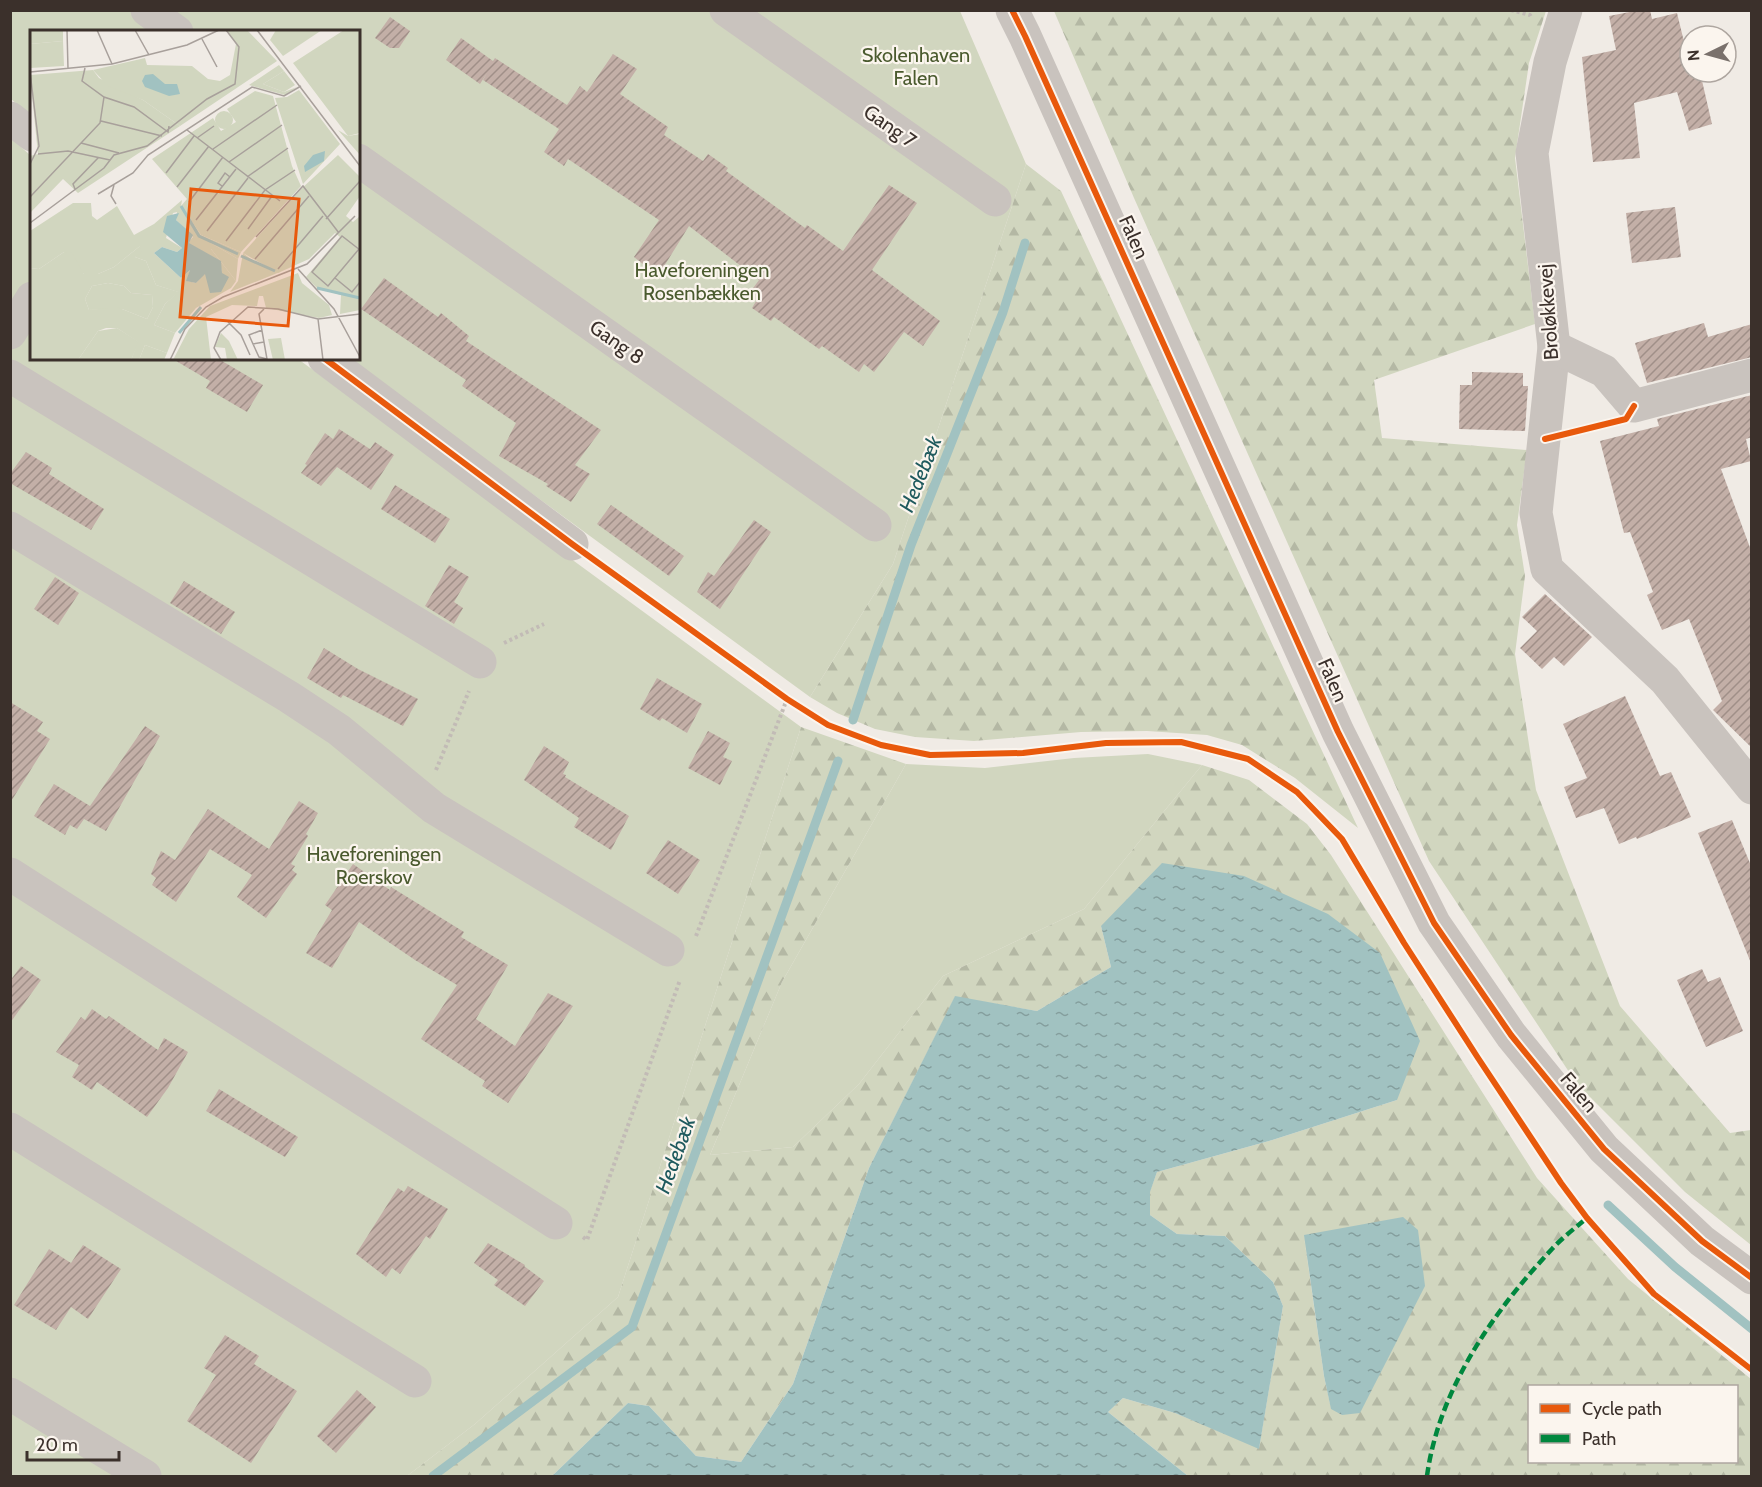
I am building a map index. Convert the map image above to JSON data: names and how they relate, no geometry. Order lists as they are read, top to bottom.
{
  "streets": {
    "street": [
      "Gang 7",
      "Falen",
      "Broløkkevej",
      "Gang 8"
    ]
  },
  "water": ["Hedebæk"],
  "parks": ["Skolenhaven Falen", "Haveforeningen Rosenbækken", "Haveforeningen Roerskov"],
  "legend": ["Cycle path", "Path"],
  "scale_bar": "20 m",
  "north": "left"
}
